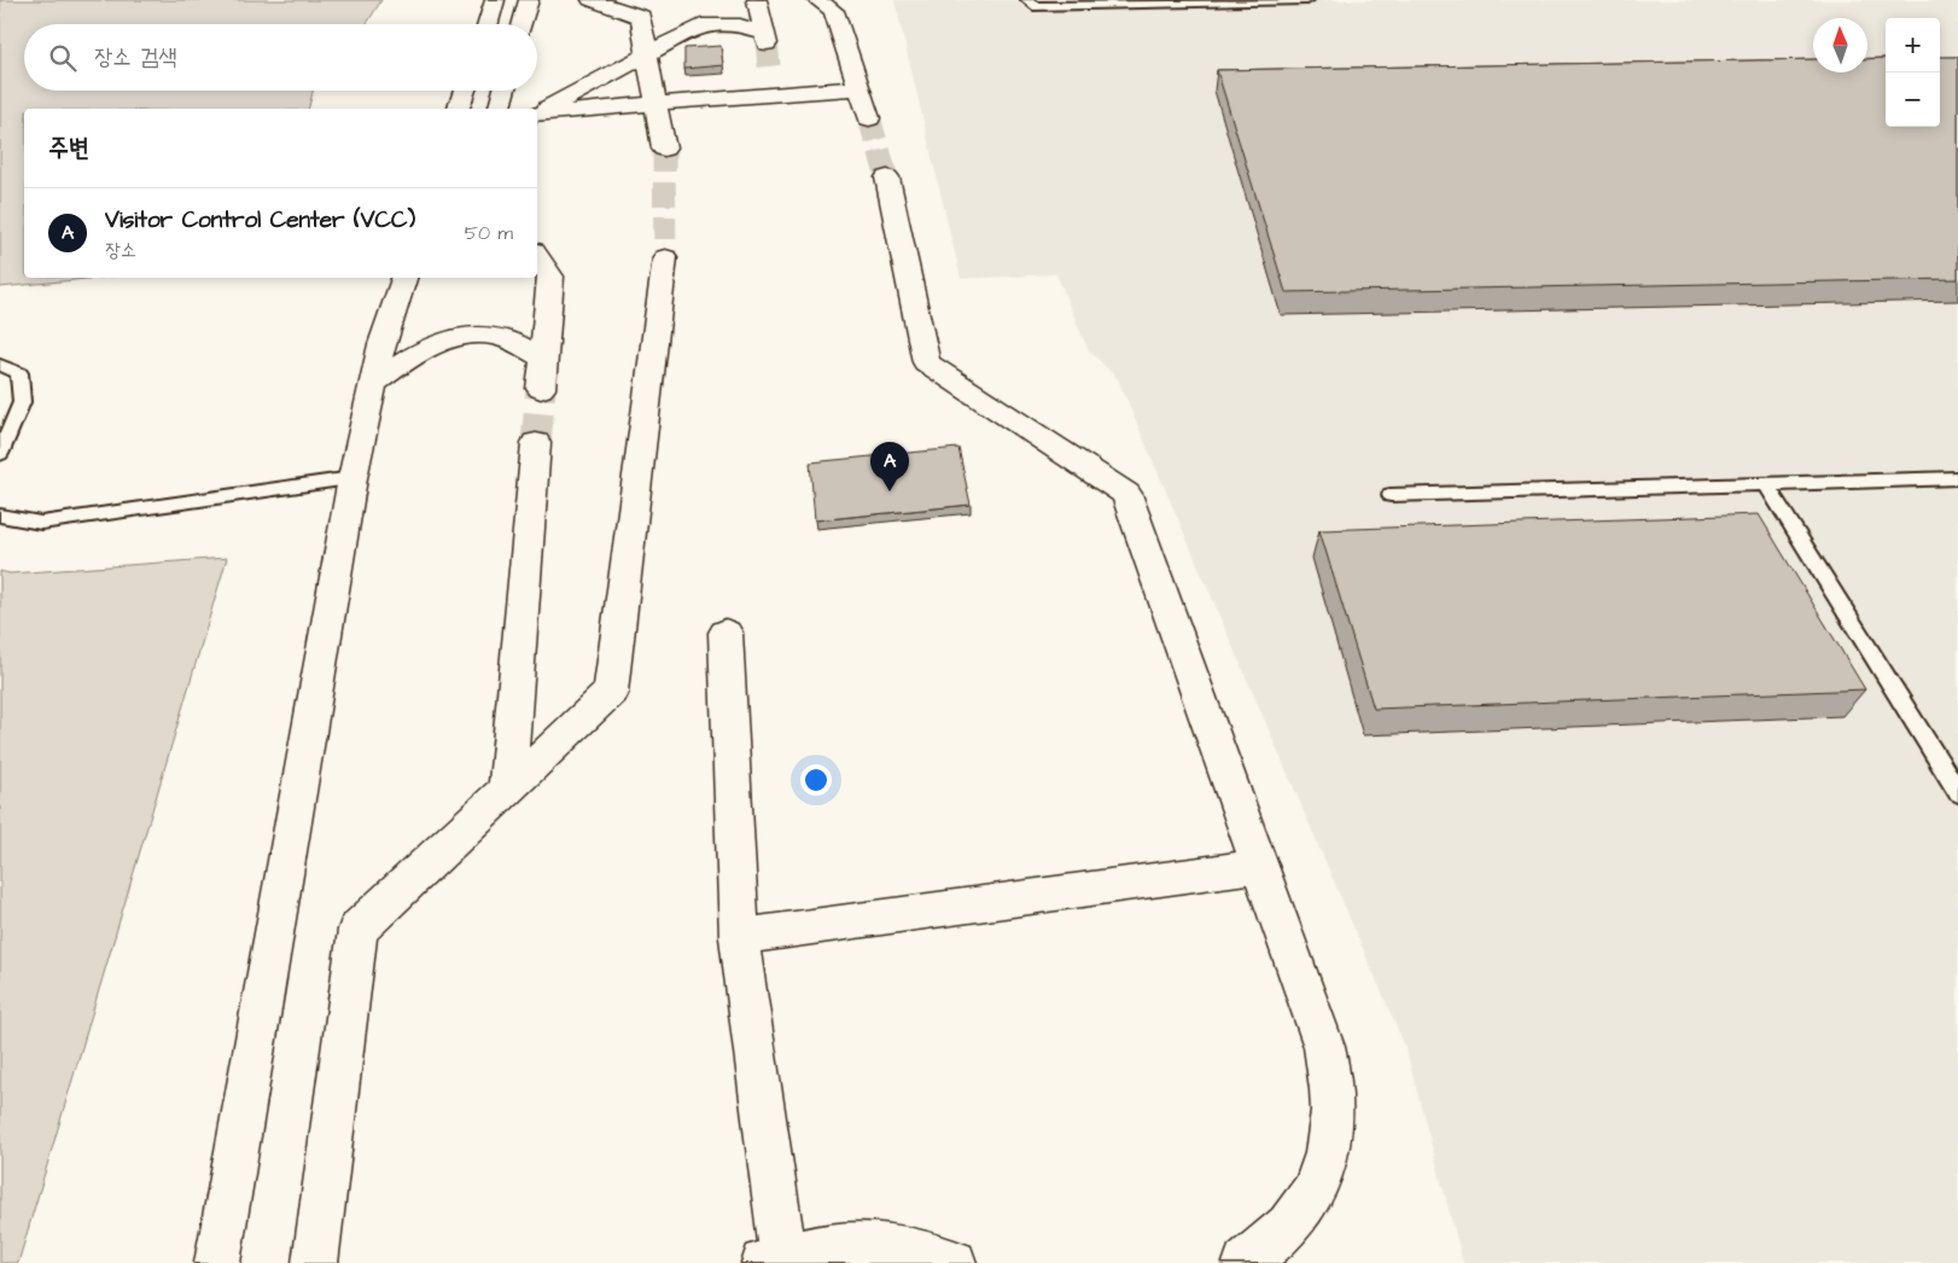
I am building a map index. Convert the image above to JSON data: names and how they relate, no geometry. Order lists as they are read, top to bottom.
{
  "north": "top",
  "page": {
    "map_buttons": ["+", "−"],
    "search": "장소 검색",
    "heading": "주변",
    "list": [
      {
        "mark": "A",
        "name": "Visitor Control Center (VCC)",
        "note": "장소",
        "value": "50 m"
      }
    ],
    "pins": "A"
  }
}
